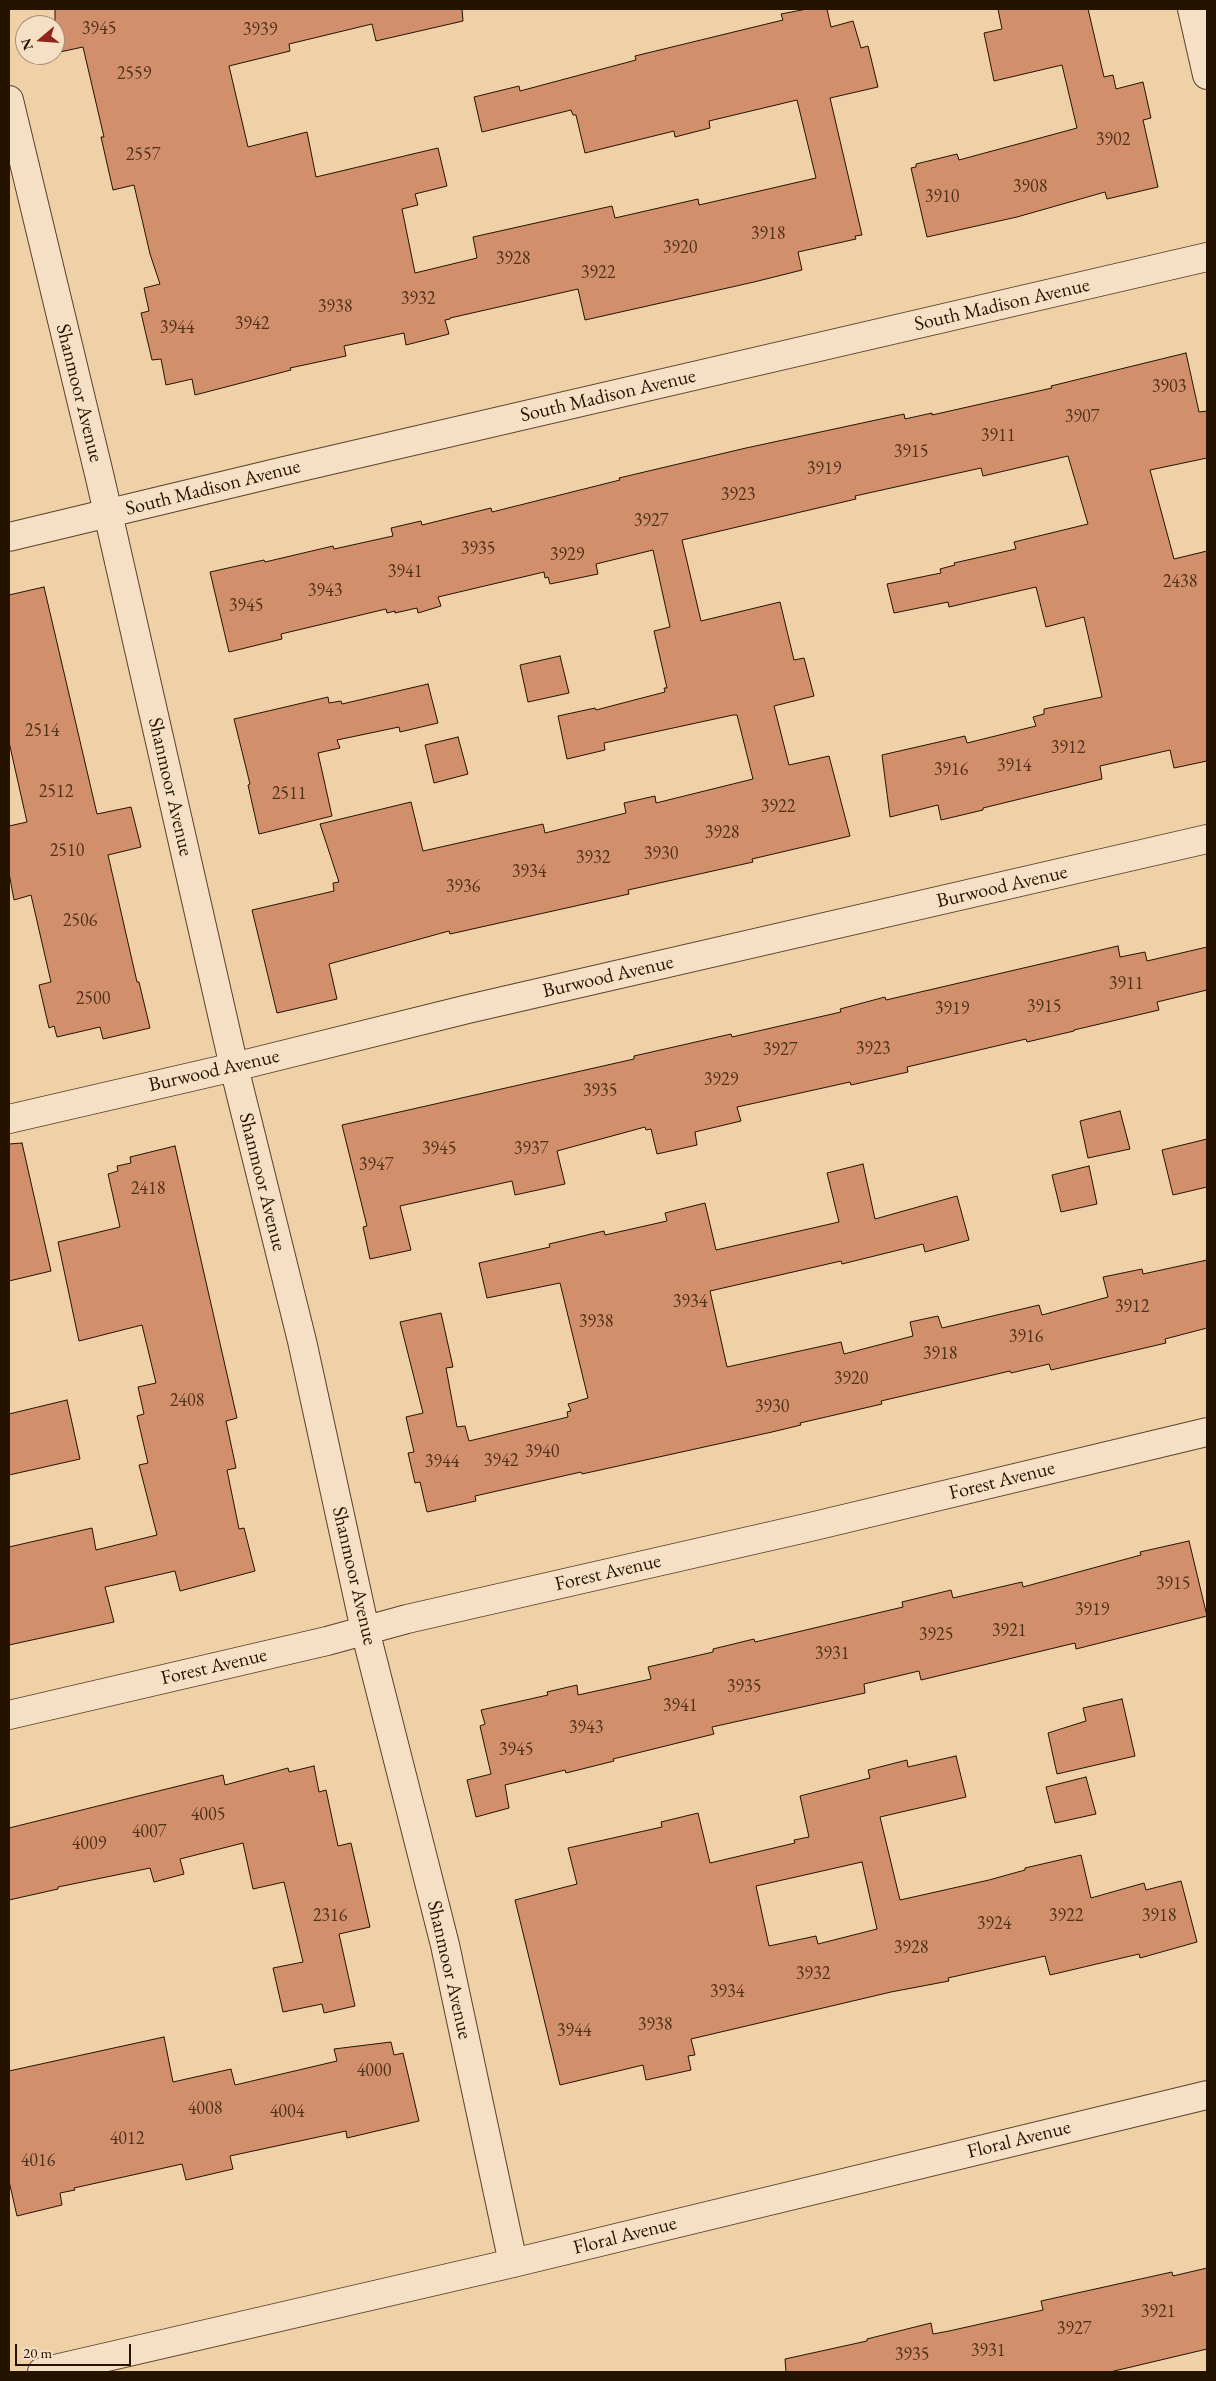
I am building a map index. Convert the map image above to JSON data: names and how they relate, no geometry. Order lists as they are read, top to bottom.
{
  "streets": {
    "street": [
      "South Madison Avenue",
      "Shanmoor Avenue",
      "Burwood Avenue",
      "Forest Avenue",
      "Floral Avenue"
    ]
  },
  "crossings": [
    ["South Madison Avenue", "Shanmoor Avenue"],
    ["Shanmoor Avenue", "Burwood Avenue"],
    ["Shanmoor Avenue", "Forest Avenue"],
    ["Shanmoor Avenue", "Floral Avenue"]
  ],
  "house_numbers": [
    "3945",
    "3939",
    "2559",
    "3902",
    "2557",
    "3908",
    "3910",
    "3918",
    "3920",
    "3928",
    "3922",
    "3932",
    "3938",
    "3942",
    "3944",
    "3903",
    "3907",
    "3911",
    "3915",
    "3919",
    "3923",
    "3927",
    "3935",
    "3929",
    "3941",
    "2438",
    "3943",
    "3945",
    "2514",
    "3912",
    "3914",
    "3916",
    "2512",
    "2511",
    "3922",
    "3928",
    "2510",
    "3930",
    "3932",
    "3934",
    "3936",
    "2506",
    "3911",
    "2500",
    "3915",
    "3919",
    "3923",
    "3927",
    "3929",
    "3935",
    "3945",
    "3937",
    "3947",
    "2418",
    "3934",
    "3912",
    "3938",
    "3916",
    "3918",
    "3920",
    "2408",
    "3930",
    "3940",
    "3942",
    "3944",
    "3915",
    "3919",
    "3921",
    "3925",
    "3931",
    "3935",
    "3941",
    "3943",
    "3945",
    "4005",
    "4007",
    "4009",
    "2316",
    "3922",
    "3918",
    "3924",
    "3928",
    "3932",
    "3934",
    "3938",
    "3944",
    "4000",
    "4008",
    "4004",
    "4012",
    "4016",
    "3921",
    "3927",
    "3931",
    "3935"
  ],
  "scale_bar": "20 m",
  "north": "left"
}
